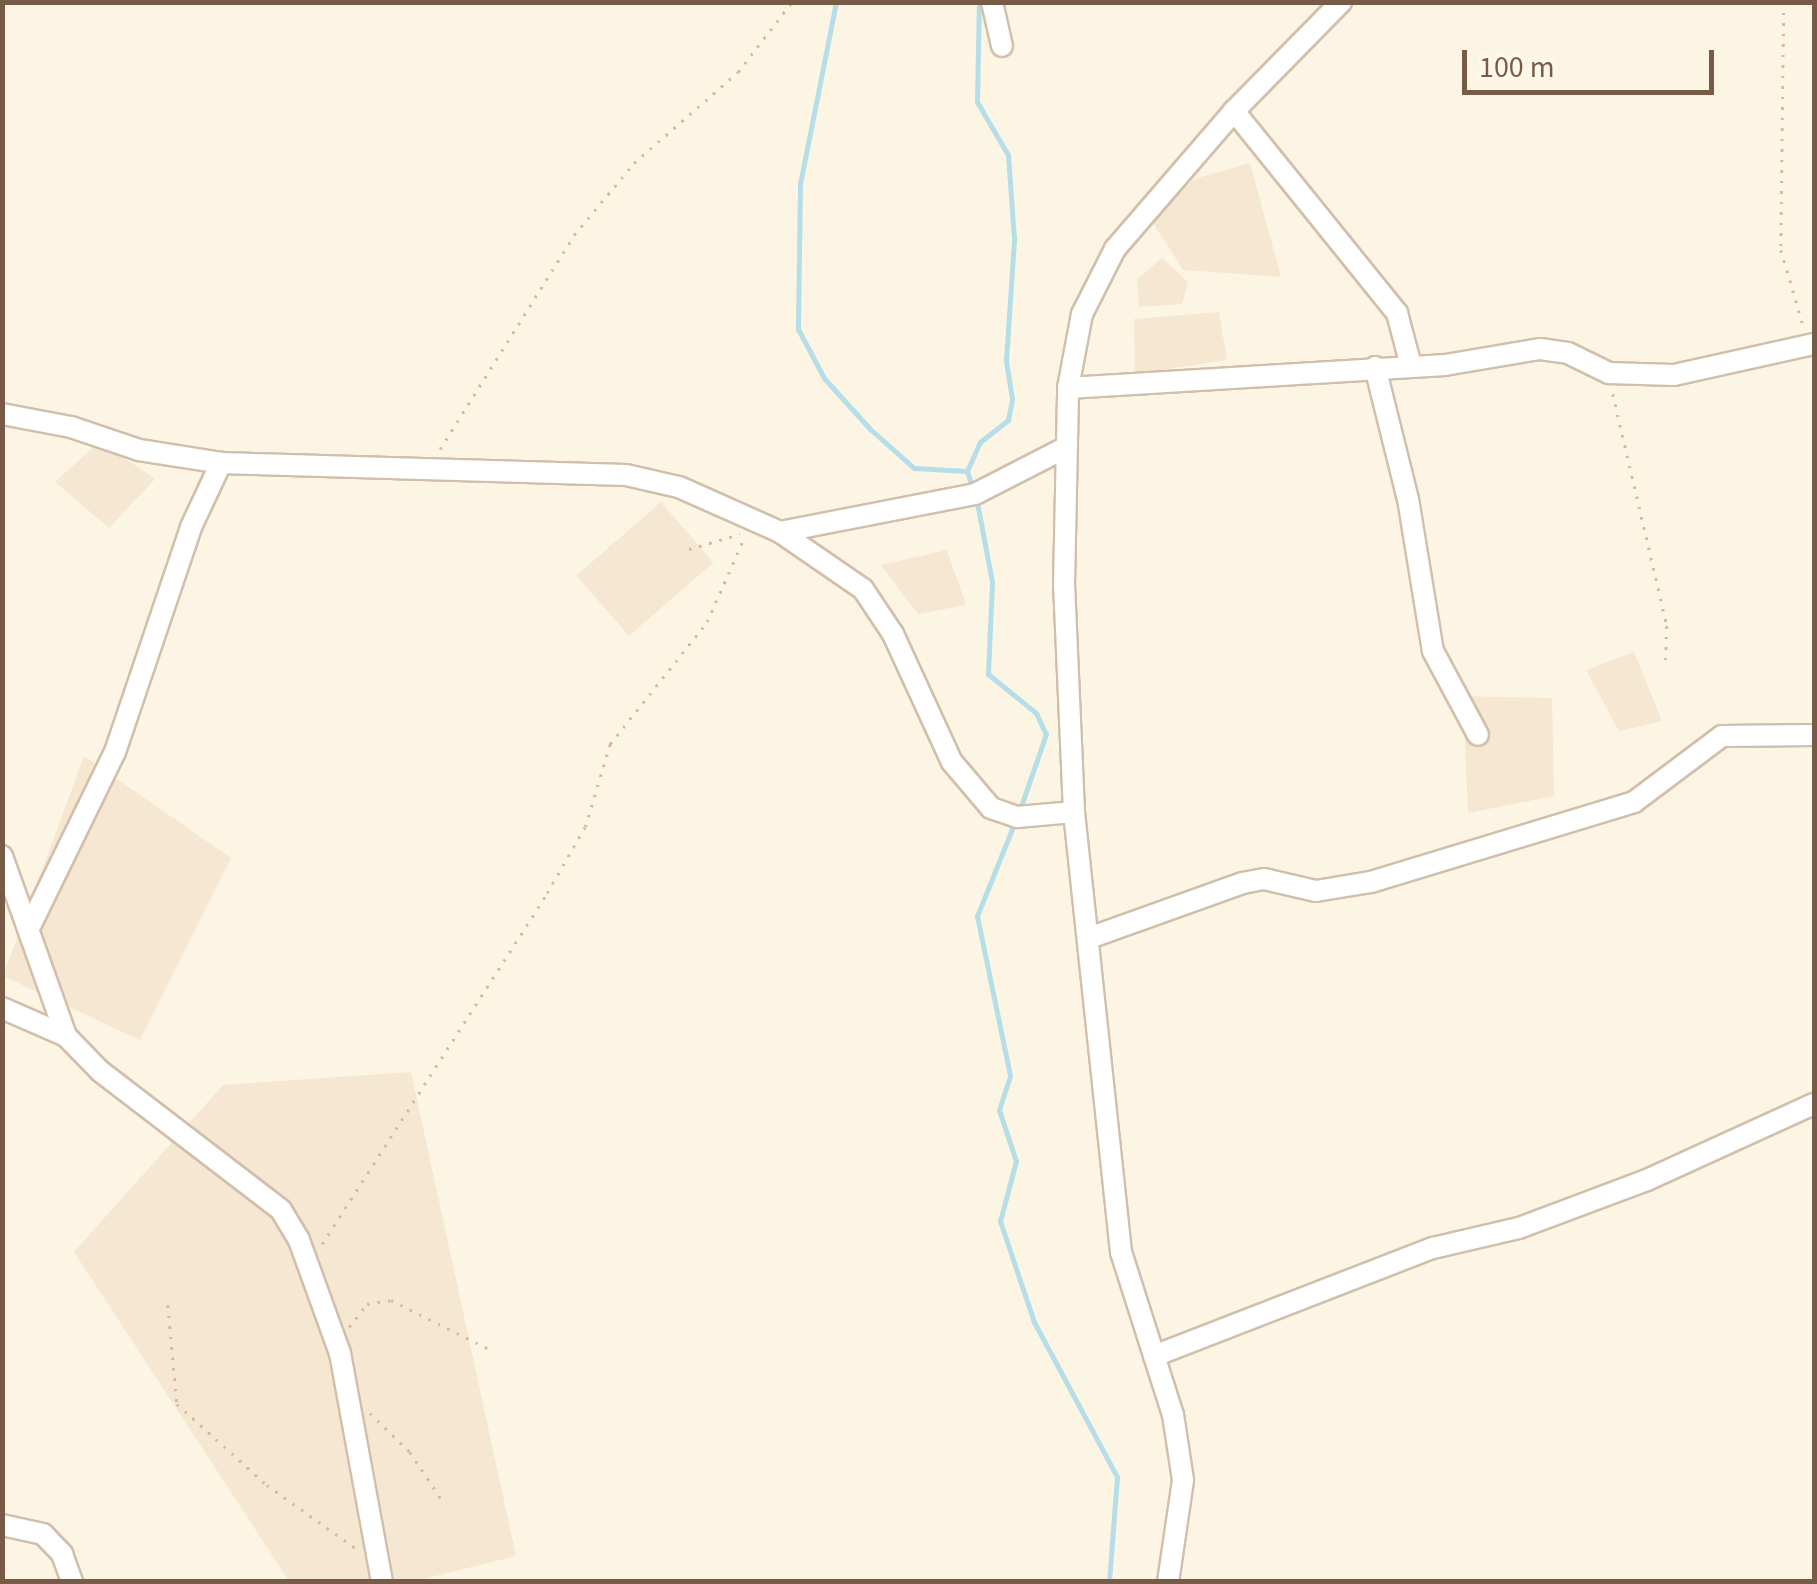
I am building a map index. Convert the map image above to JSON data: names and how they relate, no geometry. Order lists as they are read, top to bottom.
{
  "scale_bar": "100 m"
}
